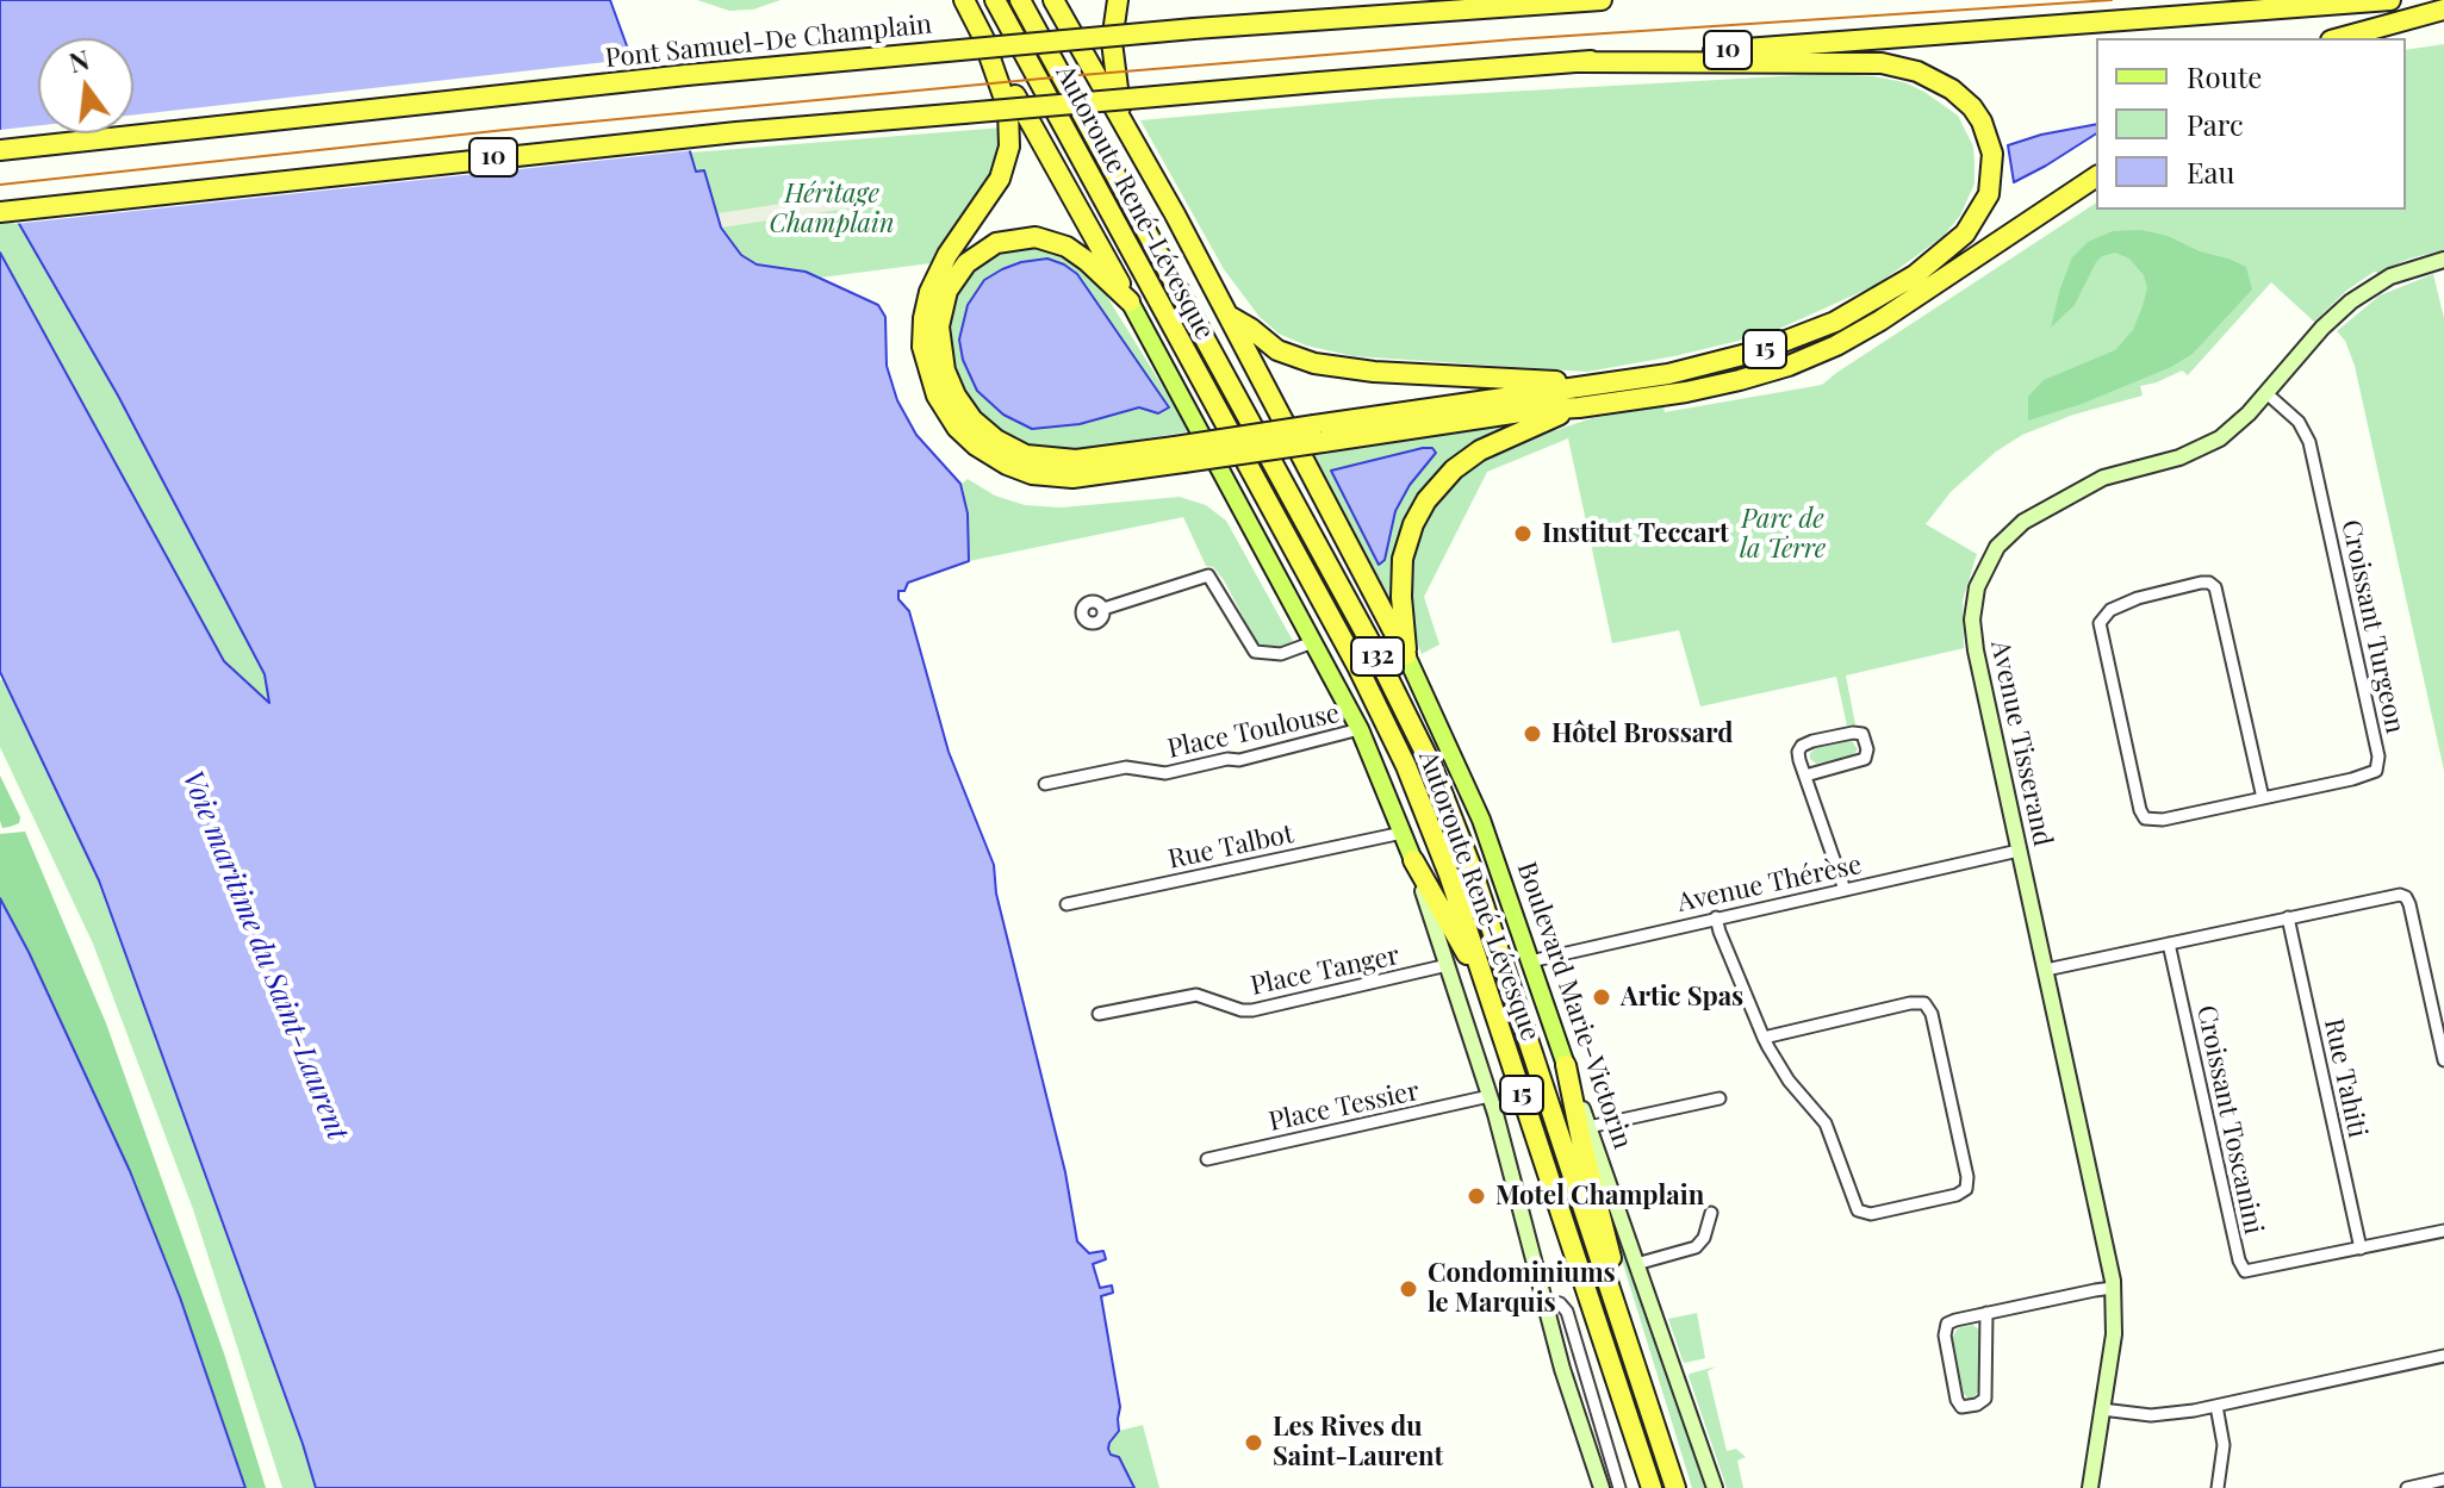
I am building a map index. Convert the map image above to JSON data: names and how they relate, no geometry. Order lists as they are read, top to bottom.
{
  "streets": {
    "highway": [
      "Pont Samuel-De Champlain",
      "10",
      "Autoroute René-Lévesque",
      "15",
      "132"
    ],
    "main road": ["Boulevard Marie-Victorin"],
    "street": [
      "Croissant Turgeon",
      "Place Toulouse",
      "Avenue Tisserand",
      "Rue Talbot",
      "Avenue Thérèse",
      "Place Tanger",
      "Rue Tahiti",
      "Place Tessier",
      "Croissant Toscanini"
    ]
  },
  "crossings": [
    ["10", "15"],
    ["Croissant Turgeon", "Avenue Tisserand"],
    ["Avenue Tisserand", "Avenue Thérèse"],
    ["Avenue Thérèse", "Boulevard Marie-Victorin"],
    ["Rue Tahiti", "Croissant Toscanini"]
  ],
  "water": ["Voie maritime du Saint-Laurent"],
  "parks": ["Héritage Champlain", "Parc de la Terre"],
  "places": [
    "Institut Teccart",
    "Hôtel Brossard",
    "Artic Spas",
    "Motel Champlain",
    "Condominiums le Marquis",
    "Les Rives du Saint-Laurent"
  ],
  "legend": ["Route", "Parc", "Eau"],
  "north": "top"
}
